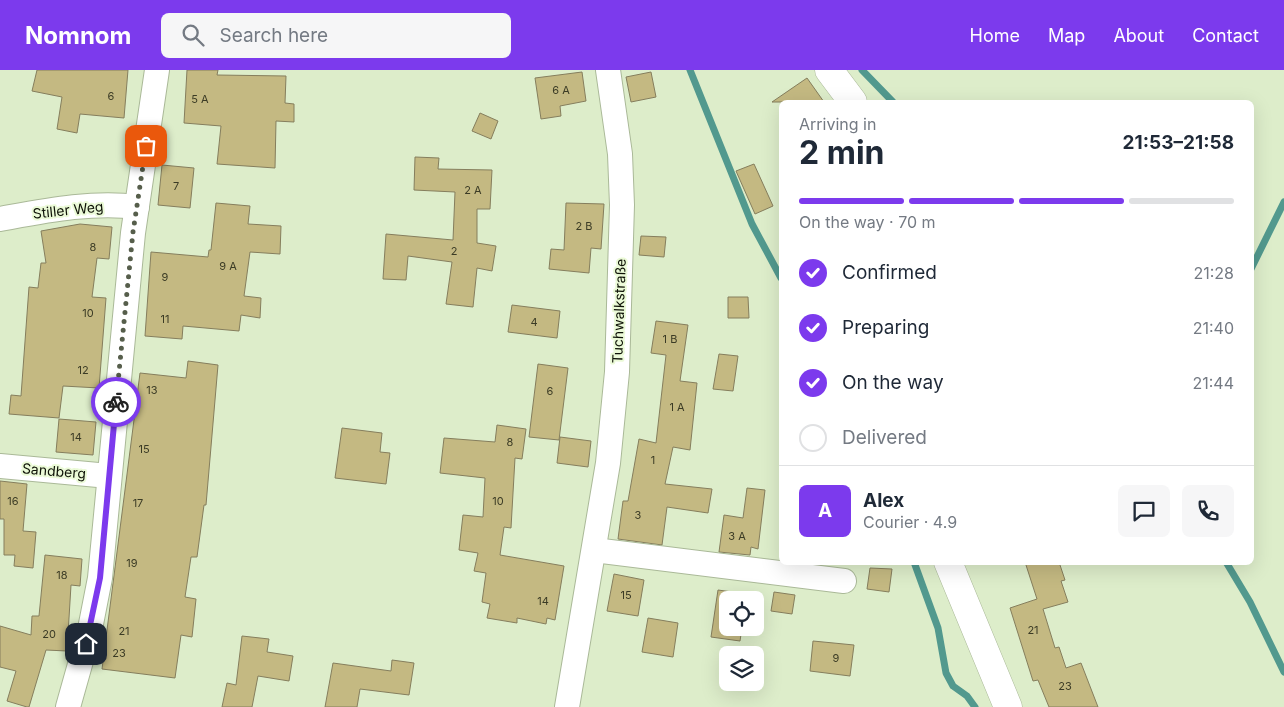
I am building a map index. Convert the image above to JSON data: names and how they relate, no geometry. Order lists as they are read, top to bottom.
{
  "streets": {
    "street": ["Stiller Weg", "Tuchwalkstraße", "Sandberg"]
  },
  "house_numbers": [
    "6 A",
    "6",
    "5 A",
    "7",
    "2 A",
    "2 B",
    "8",
    "2",
    "9 A",
    "9",
    "10",
    "11",
    "4",
    "1 B",
    "12",
    "13",
    "6",
    "1 A",
    "14",
    "8",
    "15",
    "1",
    "16",
    "10",
    "17",
    "3",
    "3 A",
    "19",
    "18",
    "15",
    "14",
    "21",
    "21",
    "20",
    "23",
    "9",
    "23"
  ],
  "page": {
    "header": "Nomnom",
    "search": "Search here",
    "nav": [
      "Home",
      "Map",
      "About",
      "Contact"
    ],
    "heading": ["2 min", "Arriving in", "21:53–21:58"],
    "panel": ["Alex", "Courier · 4.9"],
    "bar": "On the way · 70 m",
    "list": [
      ["Confirmed", "21:28"],
      ["Preparing", "21:40"],
      ["On the way", "21:44"],
      "Delivered"
    ],
    "round": "A"
  }
}
